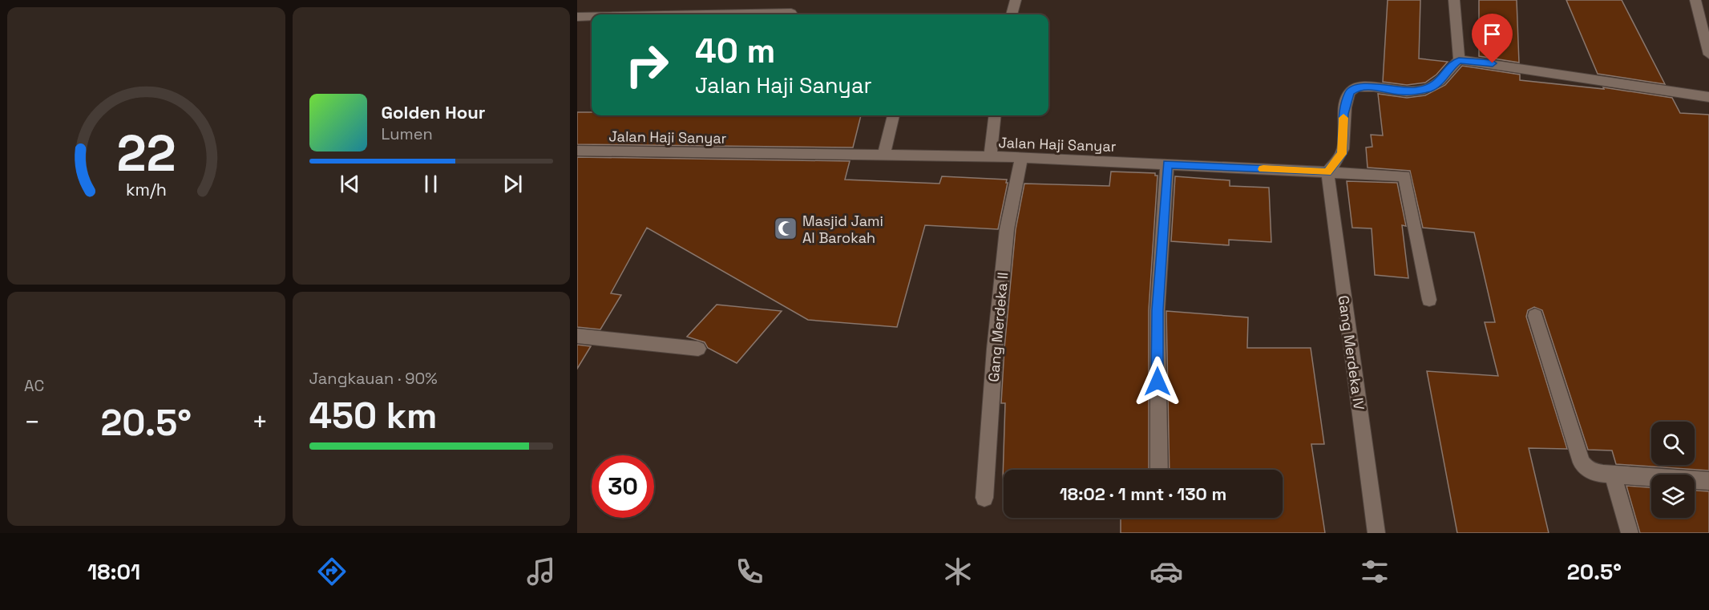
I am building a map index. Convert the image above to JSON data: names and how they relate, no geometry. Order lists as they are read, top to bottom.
{
  "streets": {
    "street": ["Jalan Haji Sanyar", "Gang Merdeka II", "Gang Merdeka IV"]
  },
  "crossings": [
    ["Jalan Haji Sanyar", "Gang Merdeka II"],
    ["Jalan Haji Sanyar", "Gang Merdeka IV"]
  ],
  "places": {
    "mosque": ["Masjid Jami Al Barokah"]
  },
  "page": {
    "turn": ["40 m", "Jalan Haji Sanyar"],
    "song": ["Golden Hour", "Lumen"],
    "tile": [
      "AC",
      ["Jangkauan · 90%", "450 km"]
    ],
    "heat": ["−", "20.5°", "+"],
    "limit": "30",
    "trip": "18:02 · 1 mnt · 130 m",
    "tabs": ["18:01", "20.5°"],
    "gauge": ["22", "km/h"]
  }
}
